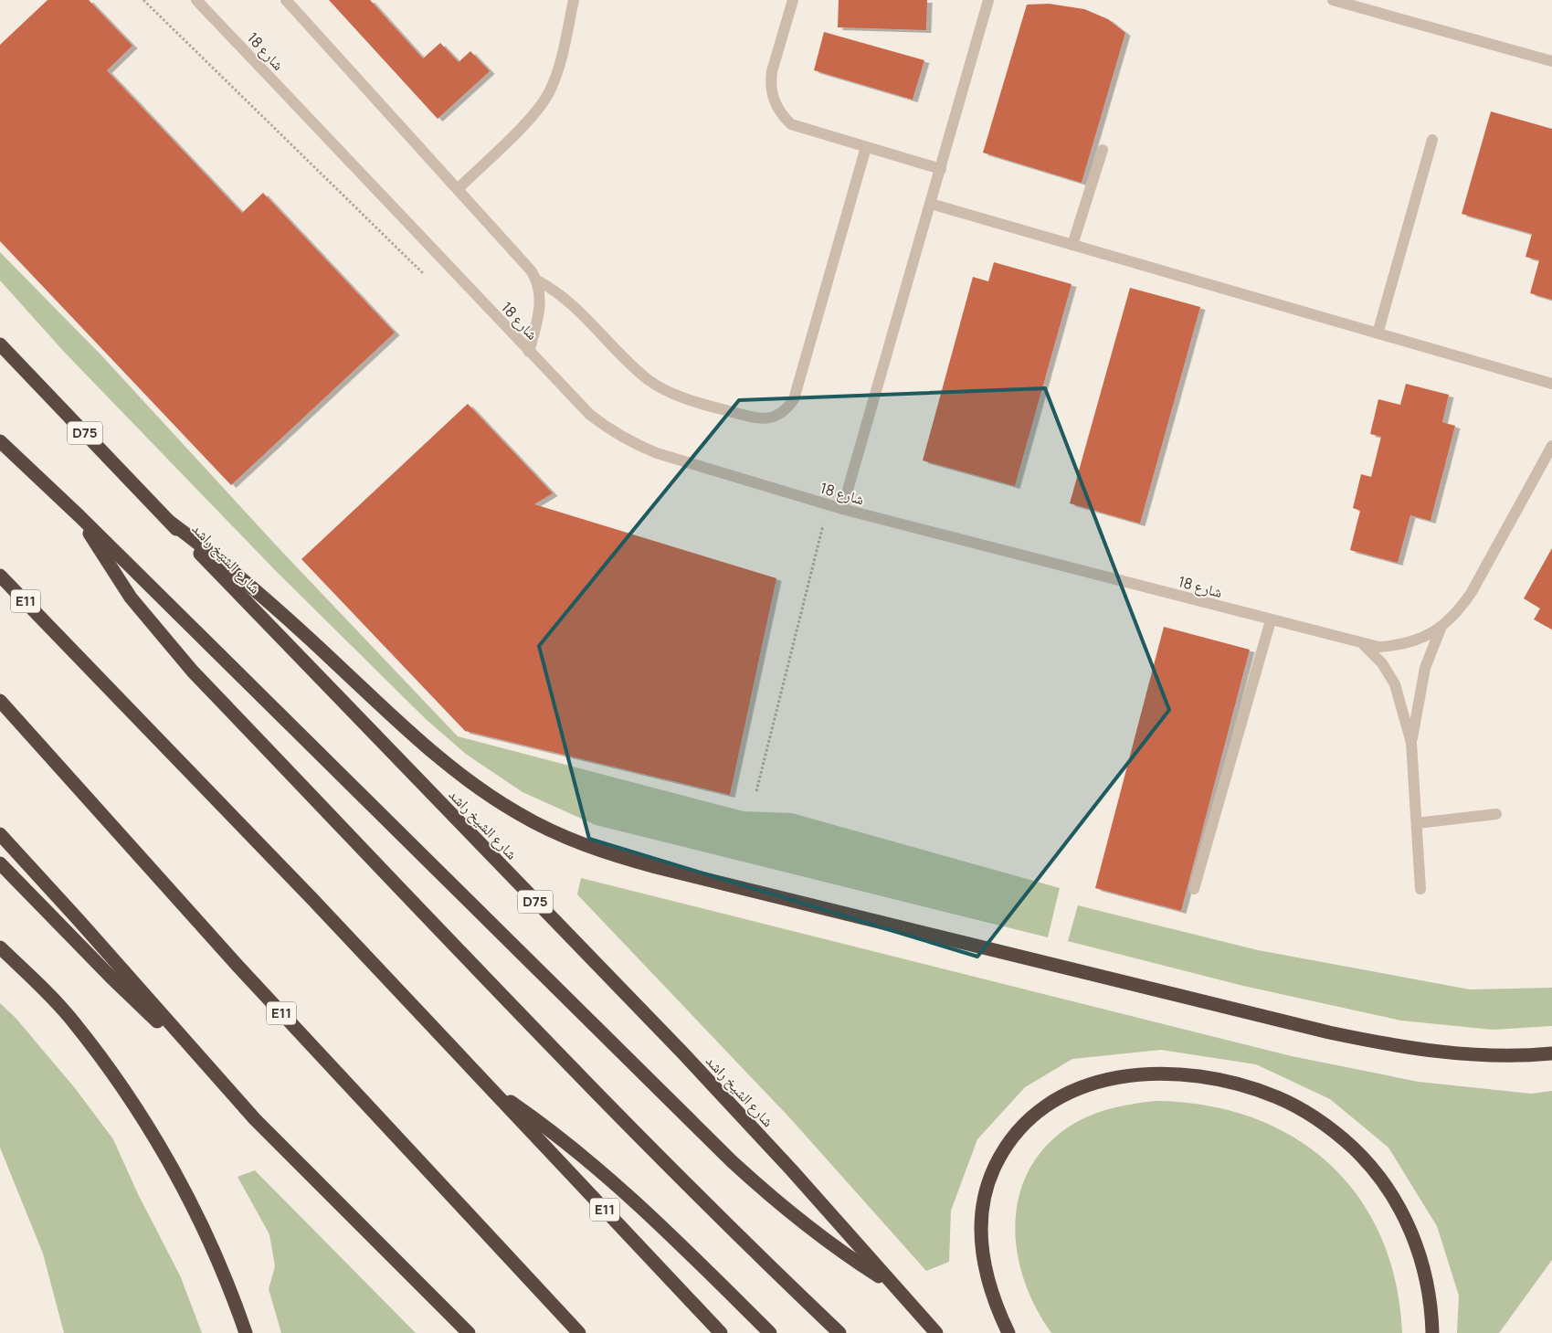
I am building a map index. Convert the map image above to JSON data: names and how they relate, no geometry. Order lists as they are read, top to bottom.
{
  "streets": {
    "highway": ["D75", "شارع الشيخ راشد", "E11"],
    "street": ["شارع 18"]
  }
}
